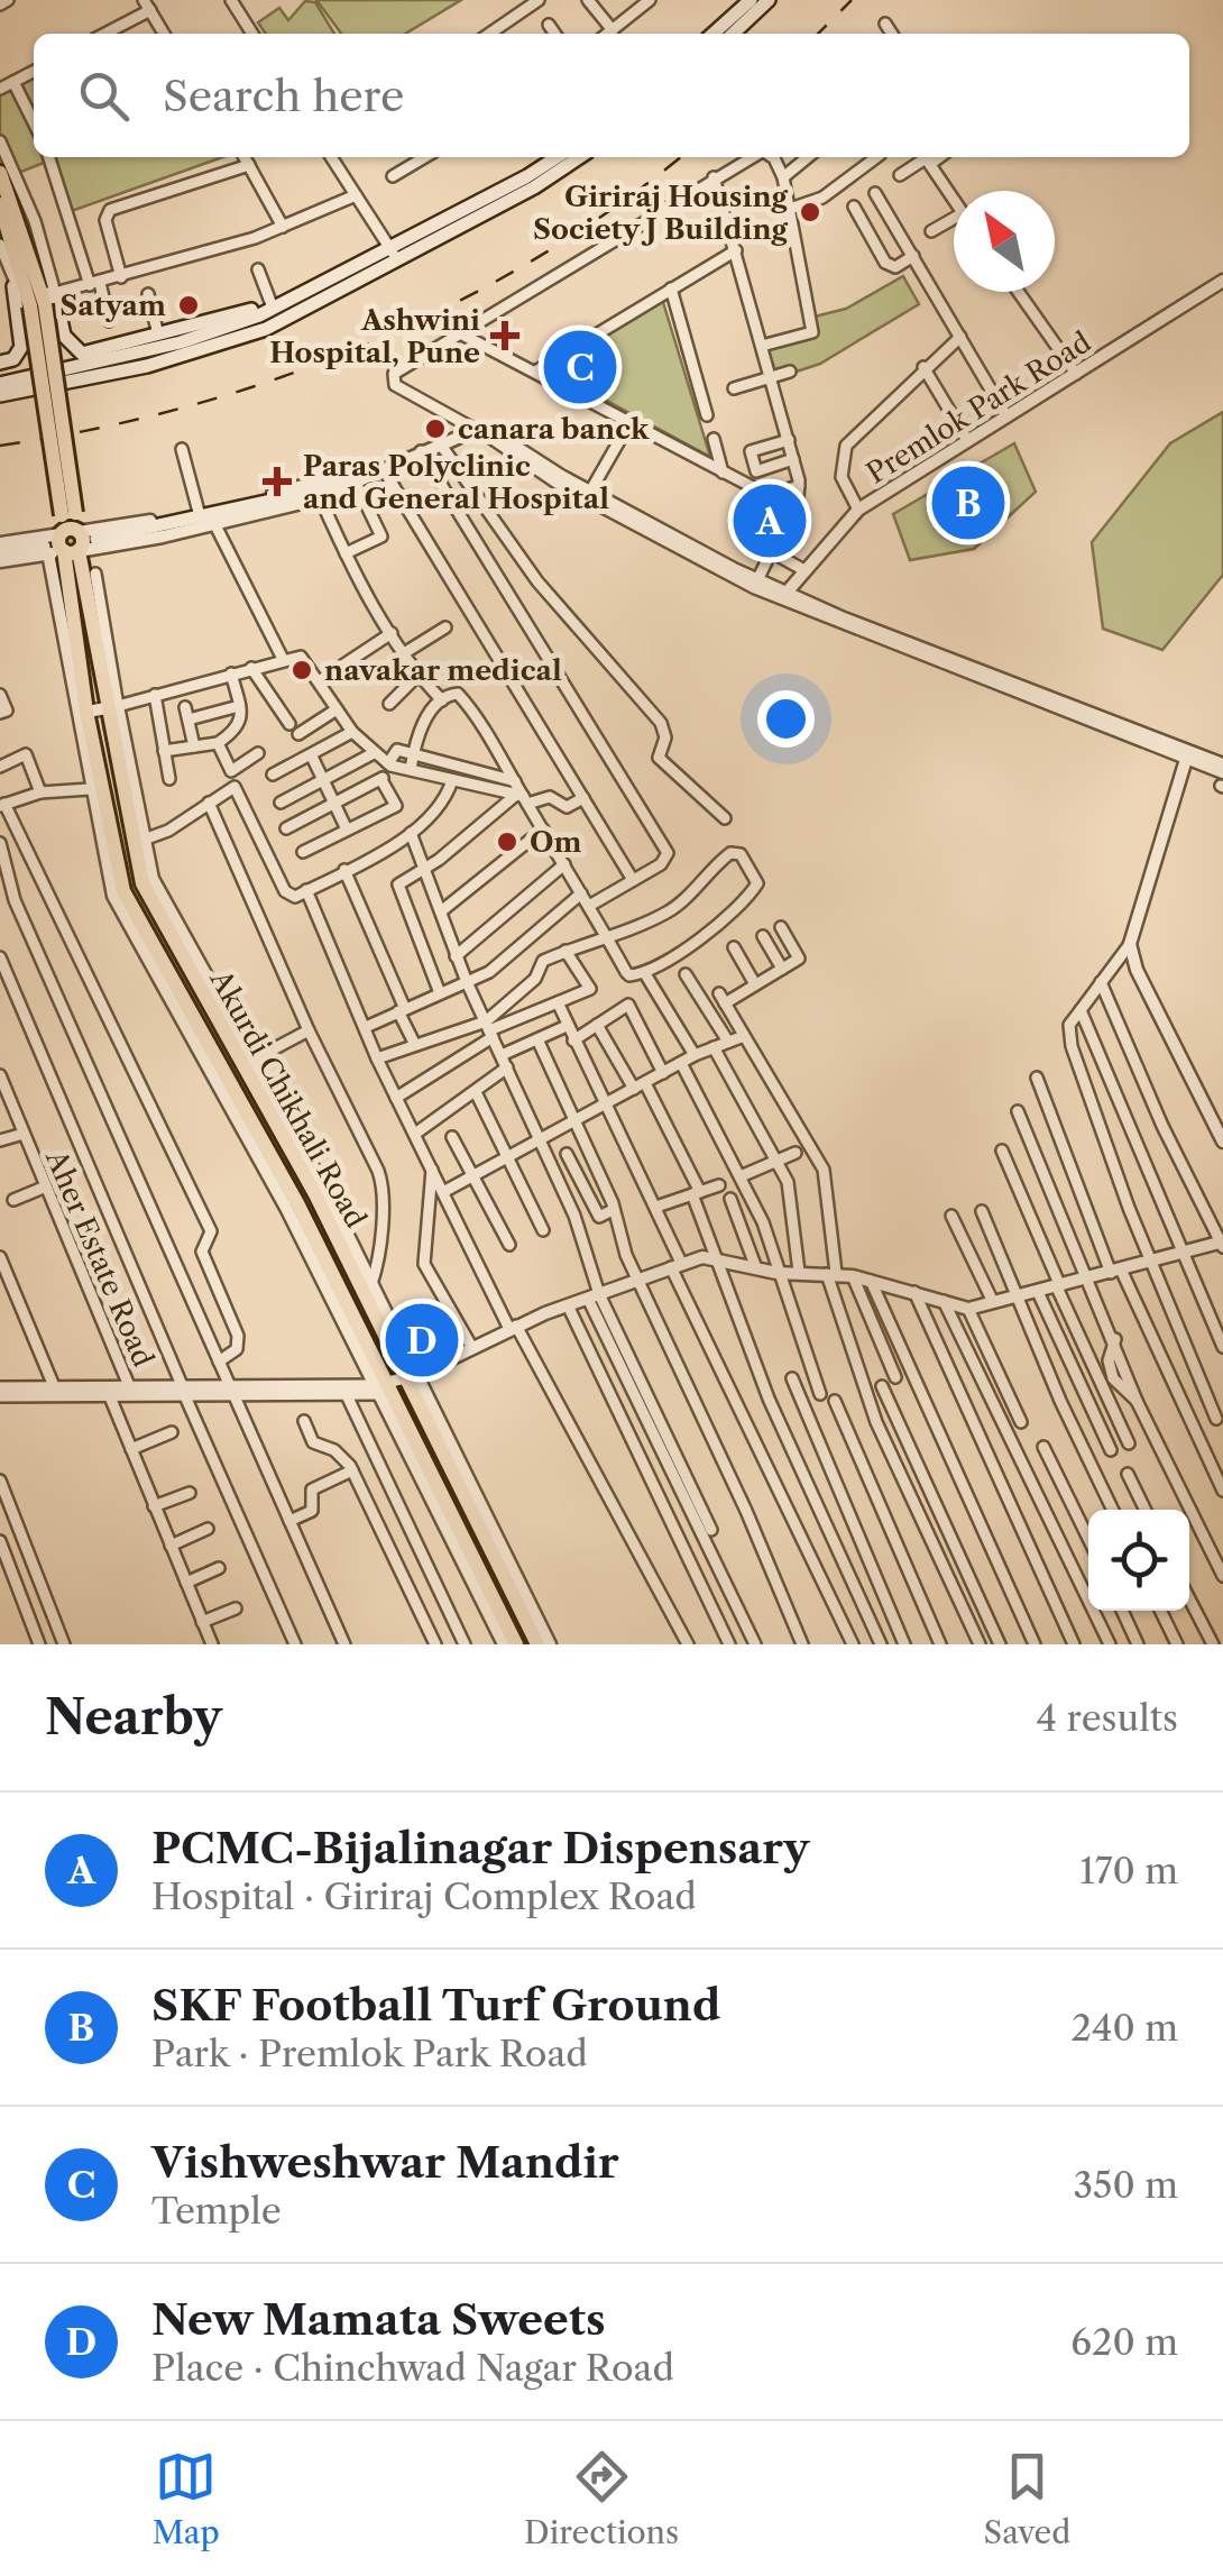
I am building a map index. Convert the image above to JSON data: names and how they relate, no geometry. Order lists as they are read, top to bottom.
{
  "streets": {
    "main road": ["Akurdi Chikhali Road"],
    "street": ["Premlok Park Road", "Aher Estate Road"]
  },
  "places": {
    "other": [
      "Giriraj Housing Society J Building",
      "Satyam",
      "canara banck",
      "navakar medical",
      "Om"
    ],
    "health": ["Ashwini Hospital, Pune", "Paras Polyclinic and General Hospital"]
  },
  "north": "top left",
  "page": {
    "search": "Search here",
    "pins": [
      "C",
      "B",
      "A",
      "D"
    ],
    "heading": ["Nearby", "4 results"],
    "list": [
      {
        "mark": "A",
        "name": "PCMC-Bijalinagar Dispensary",
        "note": "Hospital · Giriraj Complex Road",
        "value": "170 m"
      },
      {
        "mark": "B",
        "name": "SKF Football Turf Ground",
        "note": "Park · Premlok Park Road",
        "value": "240 m"
      },
      {
        "mark": "C",
        "name": "Vishweshwar Mandir",
        "note": "Temple",
        "value": "350 m"
      },
      {
        "mark": "D",
        "name": "New Mamata Sweets",
        "note": "Place · Chinchwad Nagar Road",
        "value": "620 m"
      }
    ],
    "nav": ["Map", "Directions", "Saved"]
  }
}
